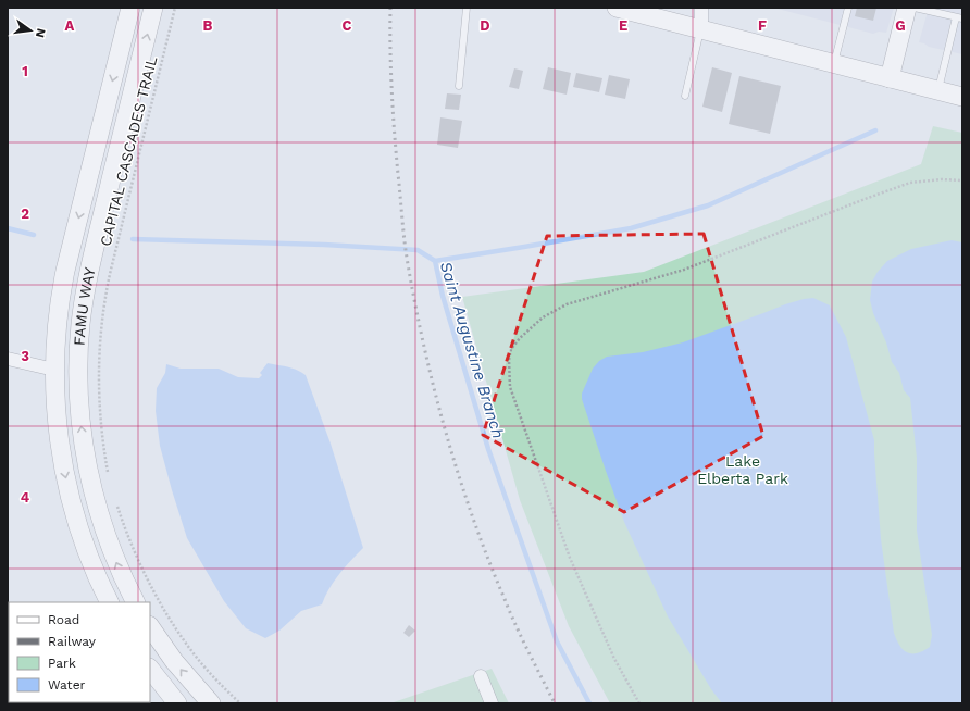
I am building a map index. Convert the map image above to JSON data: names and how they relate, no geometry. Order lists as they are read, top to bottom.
{
  "streets": {
    "street": ["FAMU WAY"],
    "path": ["CAPITAL CASCADES TRAIL"]
  },
  "water": ["Saint Augustine Branch"],
  "parks": ["Lake Elberta Park"],
  "legend": [
    "Road",
    "Railway",
    "Park",
    "Water"
  ],
  "north": "right",
  "grid": {
    "columns": [
      "A",
      "B",
      "C",
      "D",
      "E",
      "F",
      "G"
    ],
    "rows": [
      "1",
      "2",
      "3",
      "4"
    ]
  }
}
